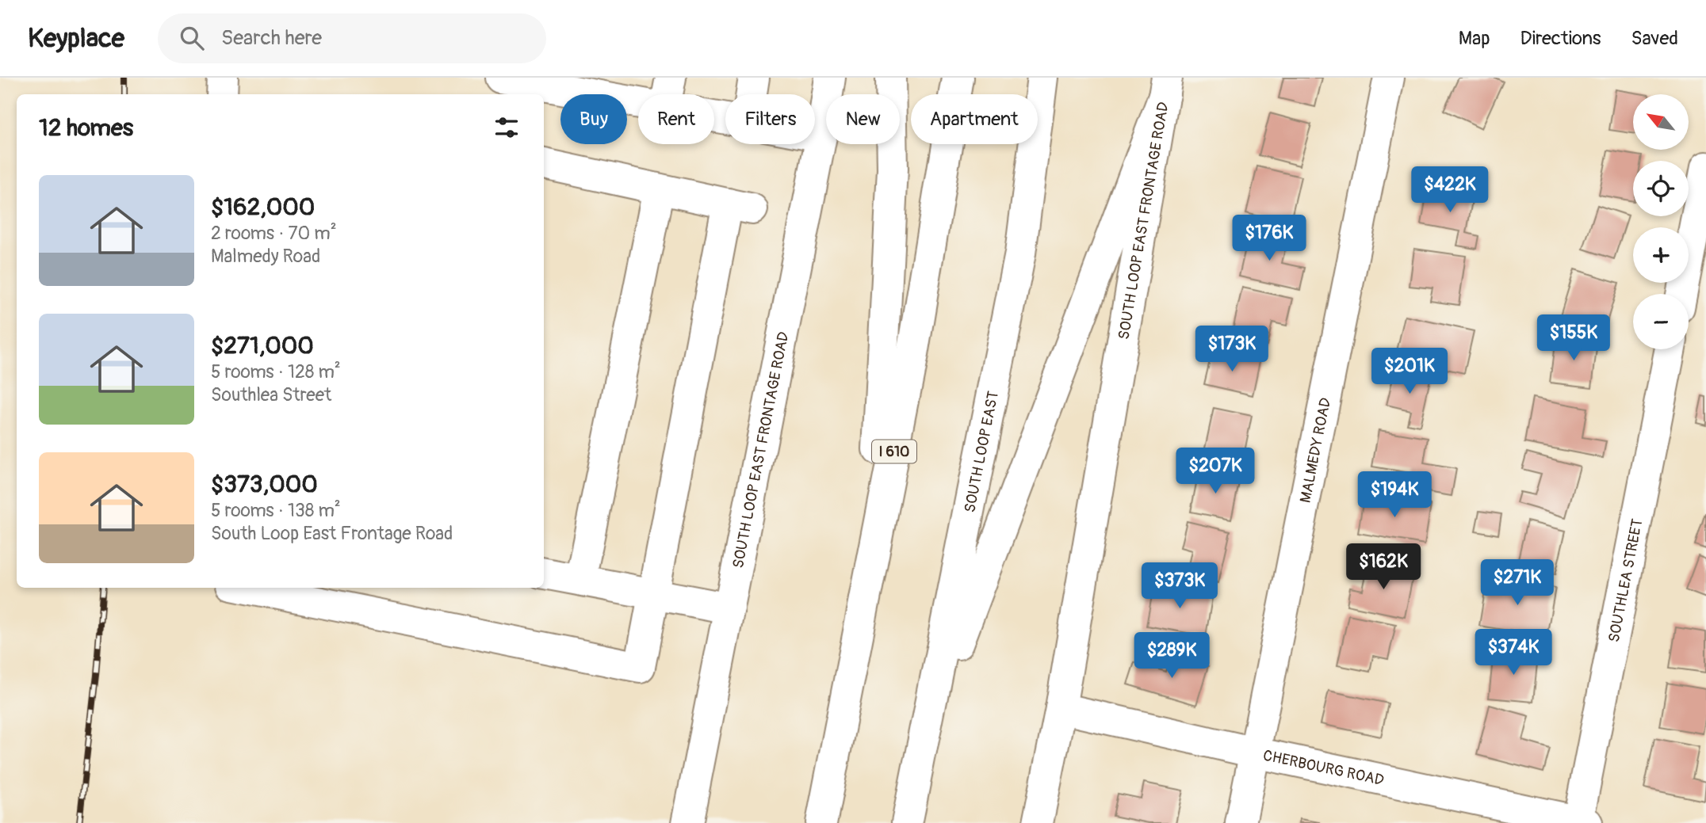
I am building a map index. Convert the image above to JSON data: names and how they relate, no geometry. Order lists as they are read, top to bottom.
{
  "streets": {
    "main road": [
      "SOUTH LOOP EAST FRONTAGE ROAD",
      "MALMEDY ROAD",
      "I 610",
      "SOUTH LOOP EAST",
      "SOUTHLEA STREET",
      "CHERBOURG ROAD"
    ]
  },
  "crossings": [
    ["SOUTH LOOP EAST FRONTAGE ROAD", "CHERBOURG ROAD"],
    ["MALMEDY ROAD", "CHERBOURG ROAD"],
    ["SOUTHLEA STREET", "CHERBOURG ROAD"]
  ],
  "north": "top left",
  "page": {
    "header": "Keyplace",
    "search": "Search here",
    "nav": ["Map", "Directions", "Saved"],
    "map_buttons": ["+", "−"],
    "chip": [
      "Buy",
      "Rent",
      "Filters",
      "New",
      "Apartment"
    ],
    "heading": "12 homes",
    "list": [
      {
        "name": "$162,000",
        "note": "2 rooms · 70 m² · Malmedy Road"
      },
      {
        "name": "$271,000",
        "note": "5 rooms · 128 m² · Southlea Street"
      },
      {
        "name": "$373,000",
        "note": "5 rooms · 138 m² · South Loop East Frontage Road"
      }
    ],
    "price": [
      "$422K",
      "$176K",
      "$155K",
      "$173K",
      "$201K",
      "$207K",
      "$194K",
      "$162K",
      "$271K",
      "$373K",
      "$374K",
      "$289K"
    ]
  }
}
